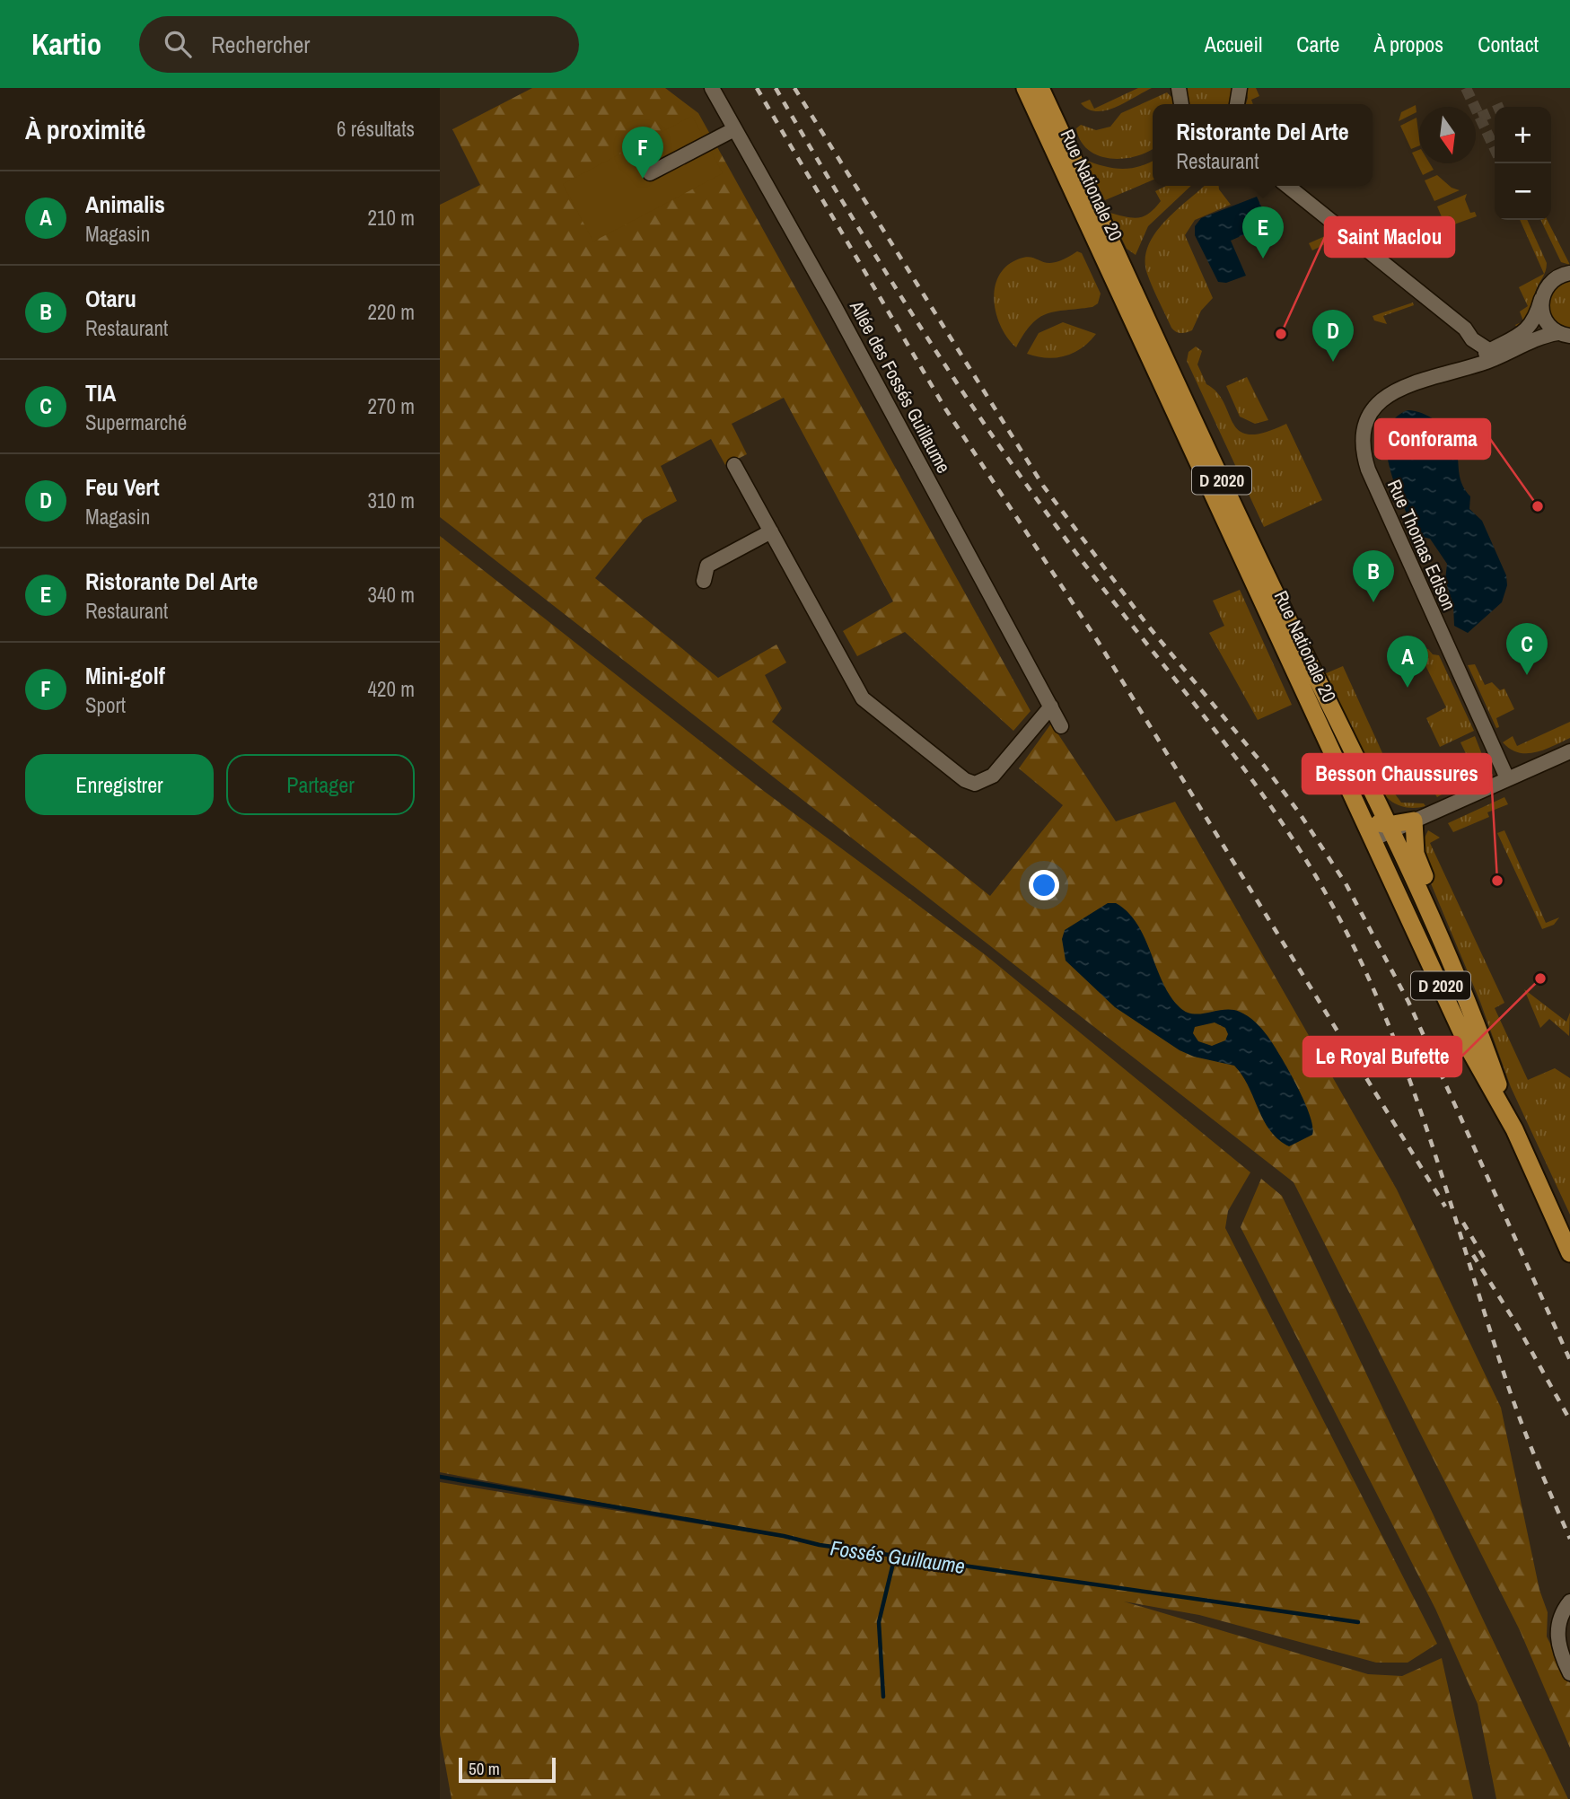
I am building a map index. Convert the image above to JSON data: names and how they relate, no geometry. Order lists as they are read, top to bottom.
{
  "streets": {
    "main road": ["Rue Nationale 20", "D 2020"],
    "street": ["Allée des Fossés Guillaume", "Rue Thomas Edison"]
  },
  "crossings": [
    ["Rue Nationale 20", "D 2020"]
  ],
  "water": ["Fossés Guillaume"],
  "places": [
    "Saint Maclou",
    "Conforama",
    "Besson Chaussures",
    "Le Royal Bufette"
  ],
  "scale_bar": "50 m",
  "north": "bottom",
  "page": {
    "header": "Kartio",
    "search": "Rechercher",
    "nav": [
      "Accueil",
      "Carte",
      "À propos",
      "Contact"
    ],
    "heading": ["À proximité", "6 résultats"],
    "popup": ["Ristorante Del Arte", "Restaurant"],
    "map_buttons": ["+", "−"],
    "pins": [
      "F",
      "E",
      "D",
      "B",
      "C",
      "A"
    ],
    "list": [
      {
        "mark": "A",
        "name": "Animalis",
        "note": "Magasin",
        "value": "210 m"
      },
      {
        "mark": "B",
        "name": "Otaru",
        "note": "Restaurant",
        "value": "220 m"
      },
      {
        "mark": "C",
        "name": "TIA",
        "note": "Supermarché",
        "value": "270 m"
      },
      {
        "mark": "D",
        "name": "Feu Vert",
        "note": "Magasin",
        "value": "310 m"
      },
      {
        "mark": "E",
        "name": "Ristorante Del Arte",
        "note": "Restaurant",
        "value": "340 m"
      },
      {
        "mark": "F",
        "name": "Mini-golf",
        "note": "Sport",
        "value": "420 m"
      }
    ],
    "buttons": ["Enregistrer", "Partager"],
    "scale": "50 m"
  }
}
